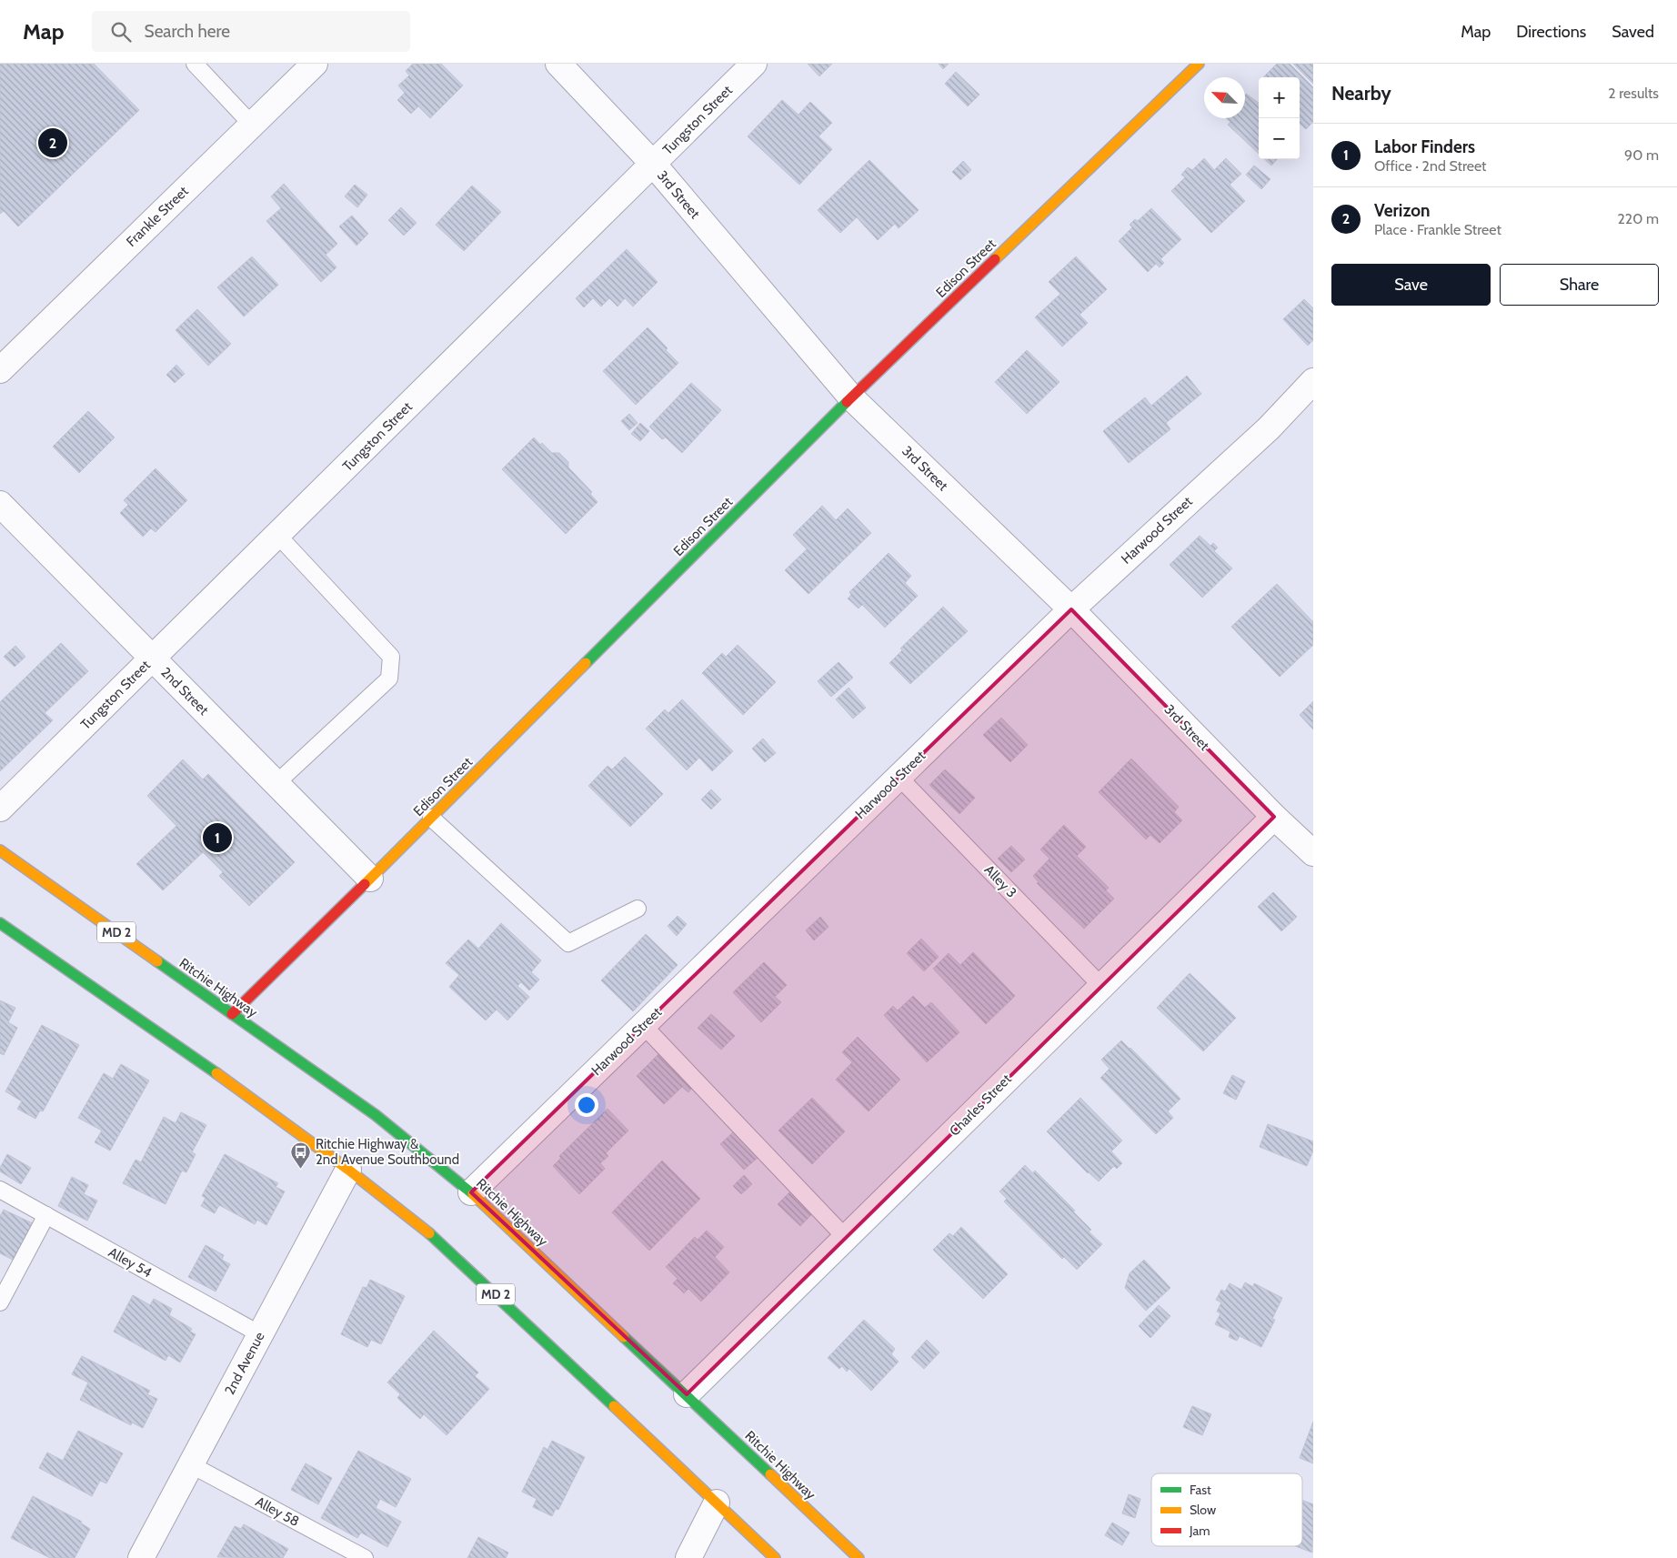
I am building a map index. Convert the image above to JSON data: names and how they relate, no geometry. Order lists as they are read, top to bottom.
{
  "streets": {
    "main road": ["Edison Street", "MD 2", "Ritchie Highway"],
    "street": [
      "Tungston Street",
      "3rd Street",
      "Frankle Street",
      "Harwood Street",
      "2nd Street",
      "Charles Street",
      "2nd Avenue"
    ],
    "lane": ["Alley 3", "Alley 54", "Alley 58"]
  },
  "crossings": [
    ["Tungston Street", "3rd Street"],
    ["Tungston Street", "2nd Street"],
    ["3rd Street", "Edison Street"],
    ["3rd Street", "Harwood Street"],
    ["3rd Street", "Charles Street"],
    ["Edison Street", "2nd Street"],
    ["Edison Street", "Ritchie Highway"],
    ["Harwood Street", "Alley 3"],
    ["Harwood Street", "Ritchie Highway"],
    ["Alley 3", "Charles Street"],
    ["MD 2", "2nd Avenue"],
    ["Ritchie Highway", "Charles Street"],
    ["Alley 54", "2nd Avenue"],
    ["2nd Avenue", "Alley 58"]
  ],
  "places": {
    "bus stop": ["Ritchie Highway & 2nd Avenue Southbound"]
  },
  "legend": ["Fast", "Slow", "Jam"],
  "north": "top left",
  "page": {
    "header": "Map",
    "search": "Search here",
    "nav": ["Map", "Directions", "Saved"],
    "heading": ["Nearby", "2 results"],
    "map_buttons": ["+", "−"],
    "list": [
      {
        "mark": "1",
        "name": "Labor Finders",
        "note": "Office · 2nd Street",
        "value": "90 m"
      },
      {
        "mark": "2",
        "name": "Verizon",
        "note": "Place · Frankle Street",
        "value": "220 m"
      }
    ],
    "pins": ["2", "1"],
    "buttons": ["Save", "Share"]
  }
}
